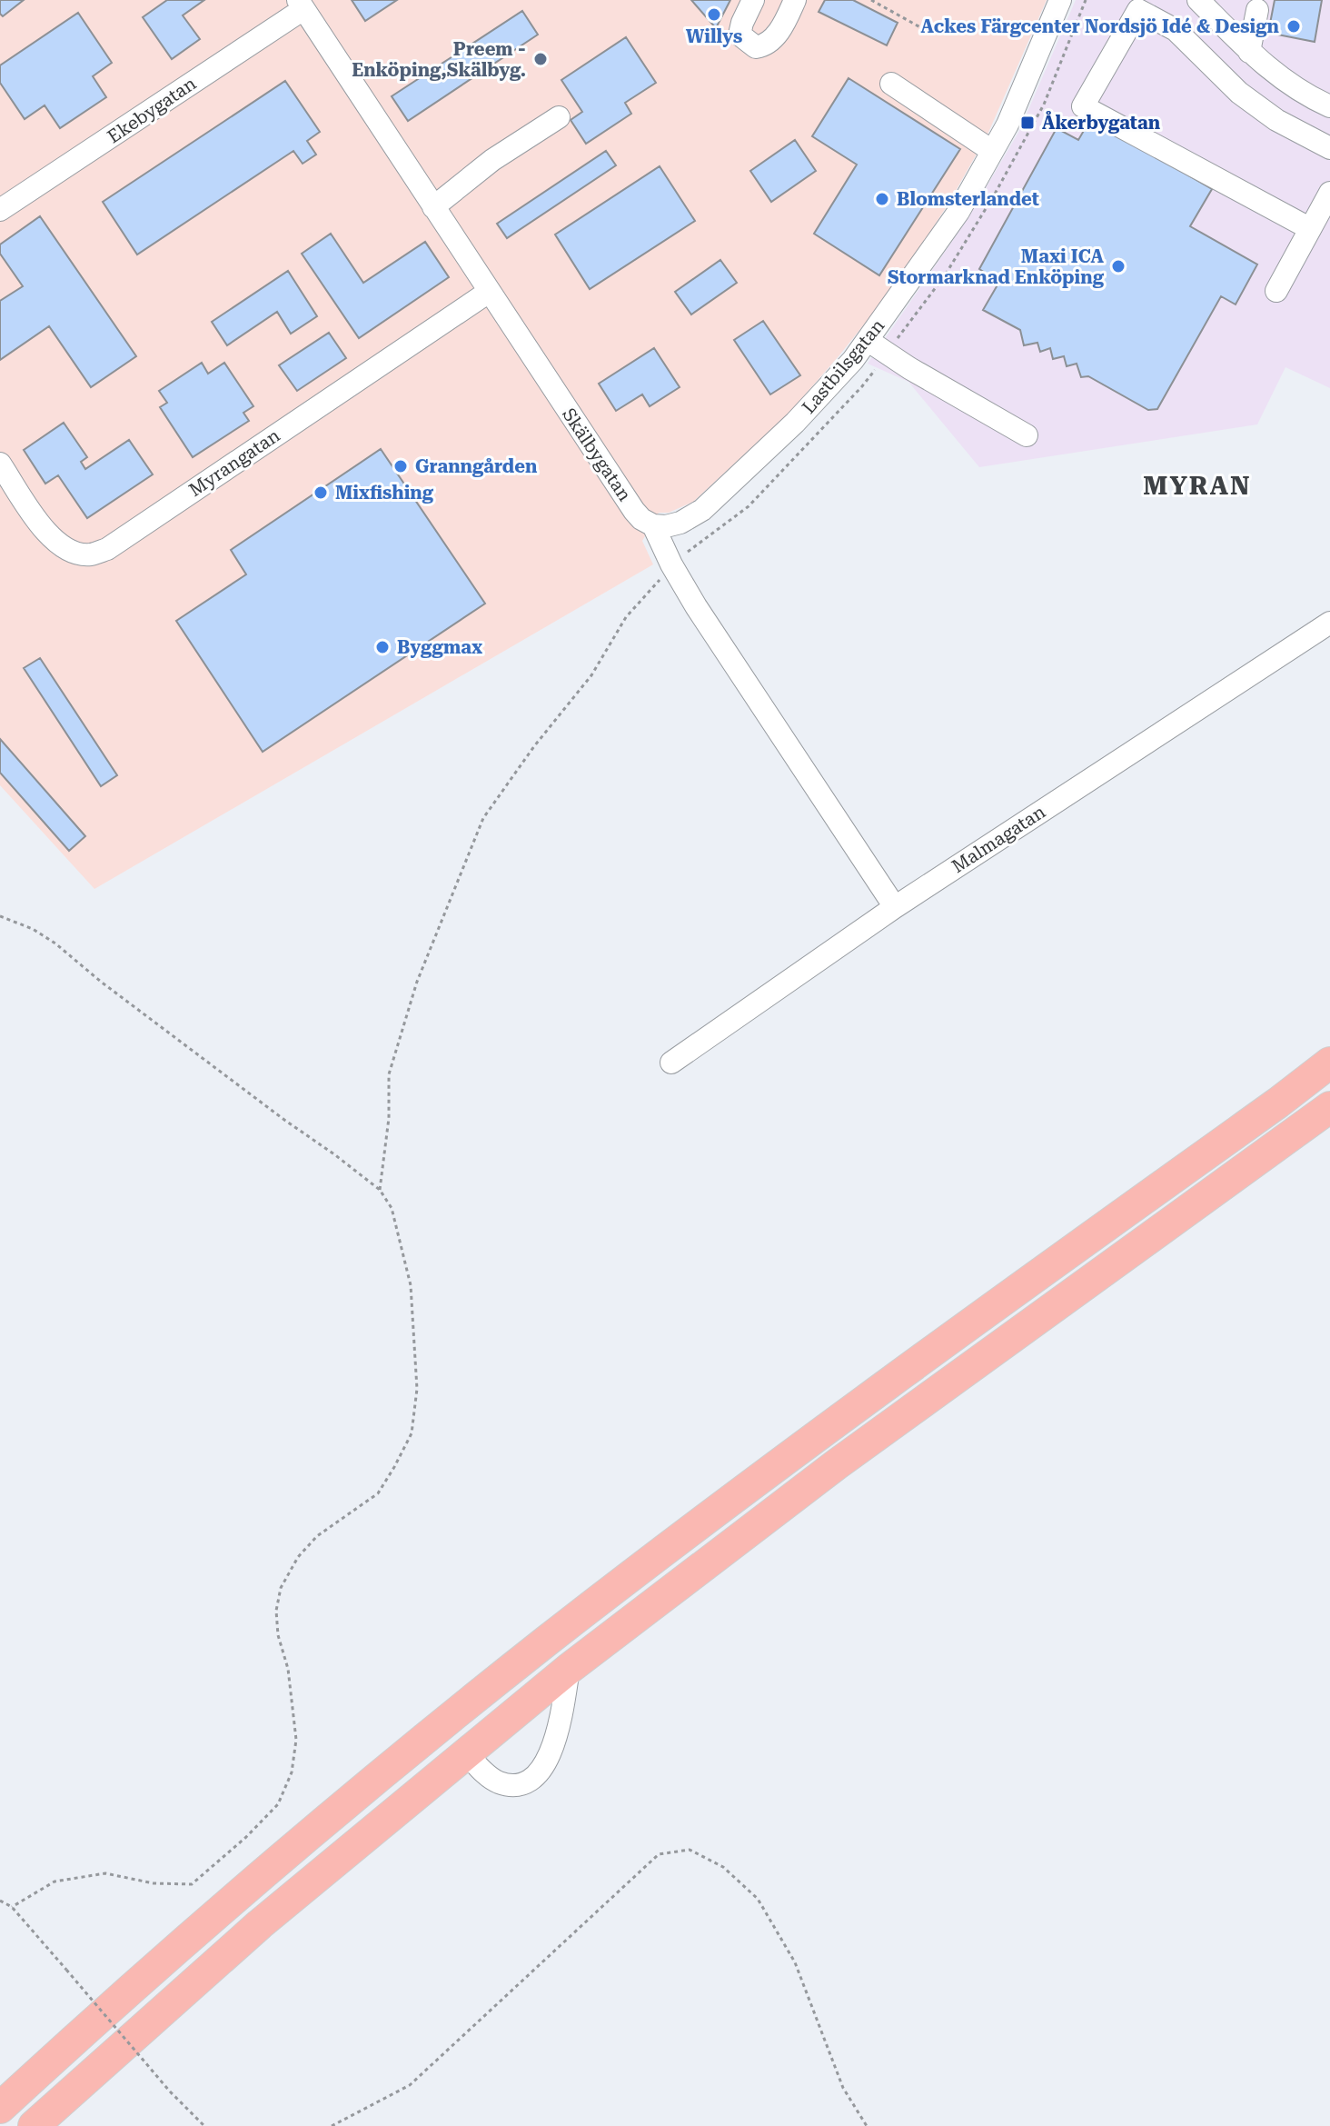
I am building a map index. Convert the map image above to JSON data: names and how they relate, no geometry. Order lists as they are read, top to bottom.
{
  "streets": {
    "street": [
      "Ekebygatan",
      "Lastbilsgatan",
      "Skälbygatan",
      "Myrangatan",
      "Malmagatan"
    ]
  },
  "crossings": [
    ["Ekebygatan", "Skälbygatan"],
    ["Lastbilsgatan", "Skälbygatan"],
    ["Skälbygatan", "Myrangatan"],
    ["Skälbygatan", "Malmagatan"]
  ],
  "districts": ["MYRAN"],
  "places": {
    "other": [
      "Willys",
      "Ackes Färgcenter Nordsjö Idé & Design",
      "Preem - Enköping,Skälbyg.",
      "Blomsterlandet",
      "Maxi ICA Stormarknad Enköping",
      "Granngården",
      "Mixfishing",
      "Byggmax"
    ],
    "transit": ["Åkerbygatan"]
  }
}
